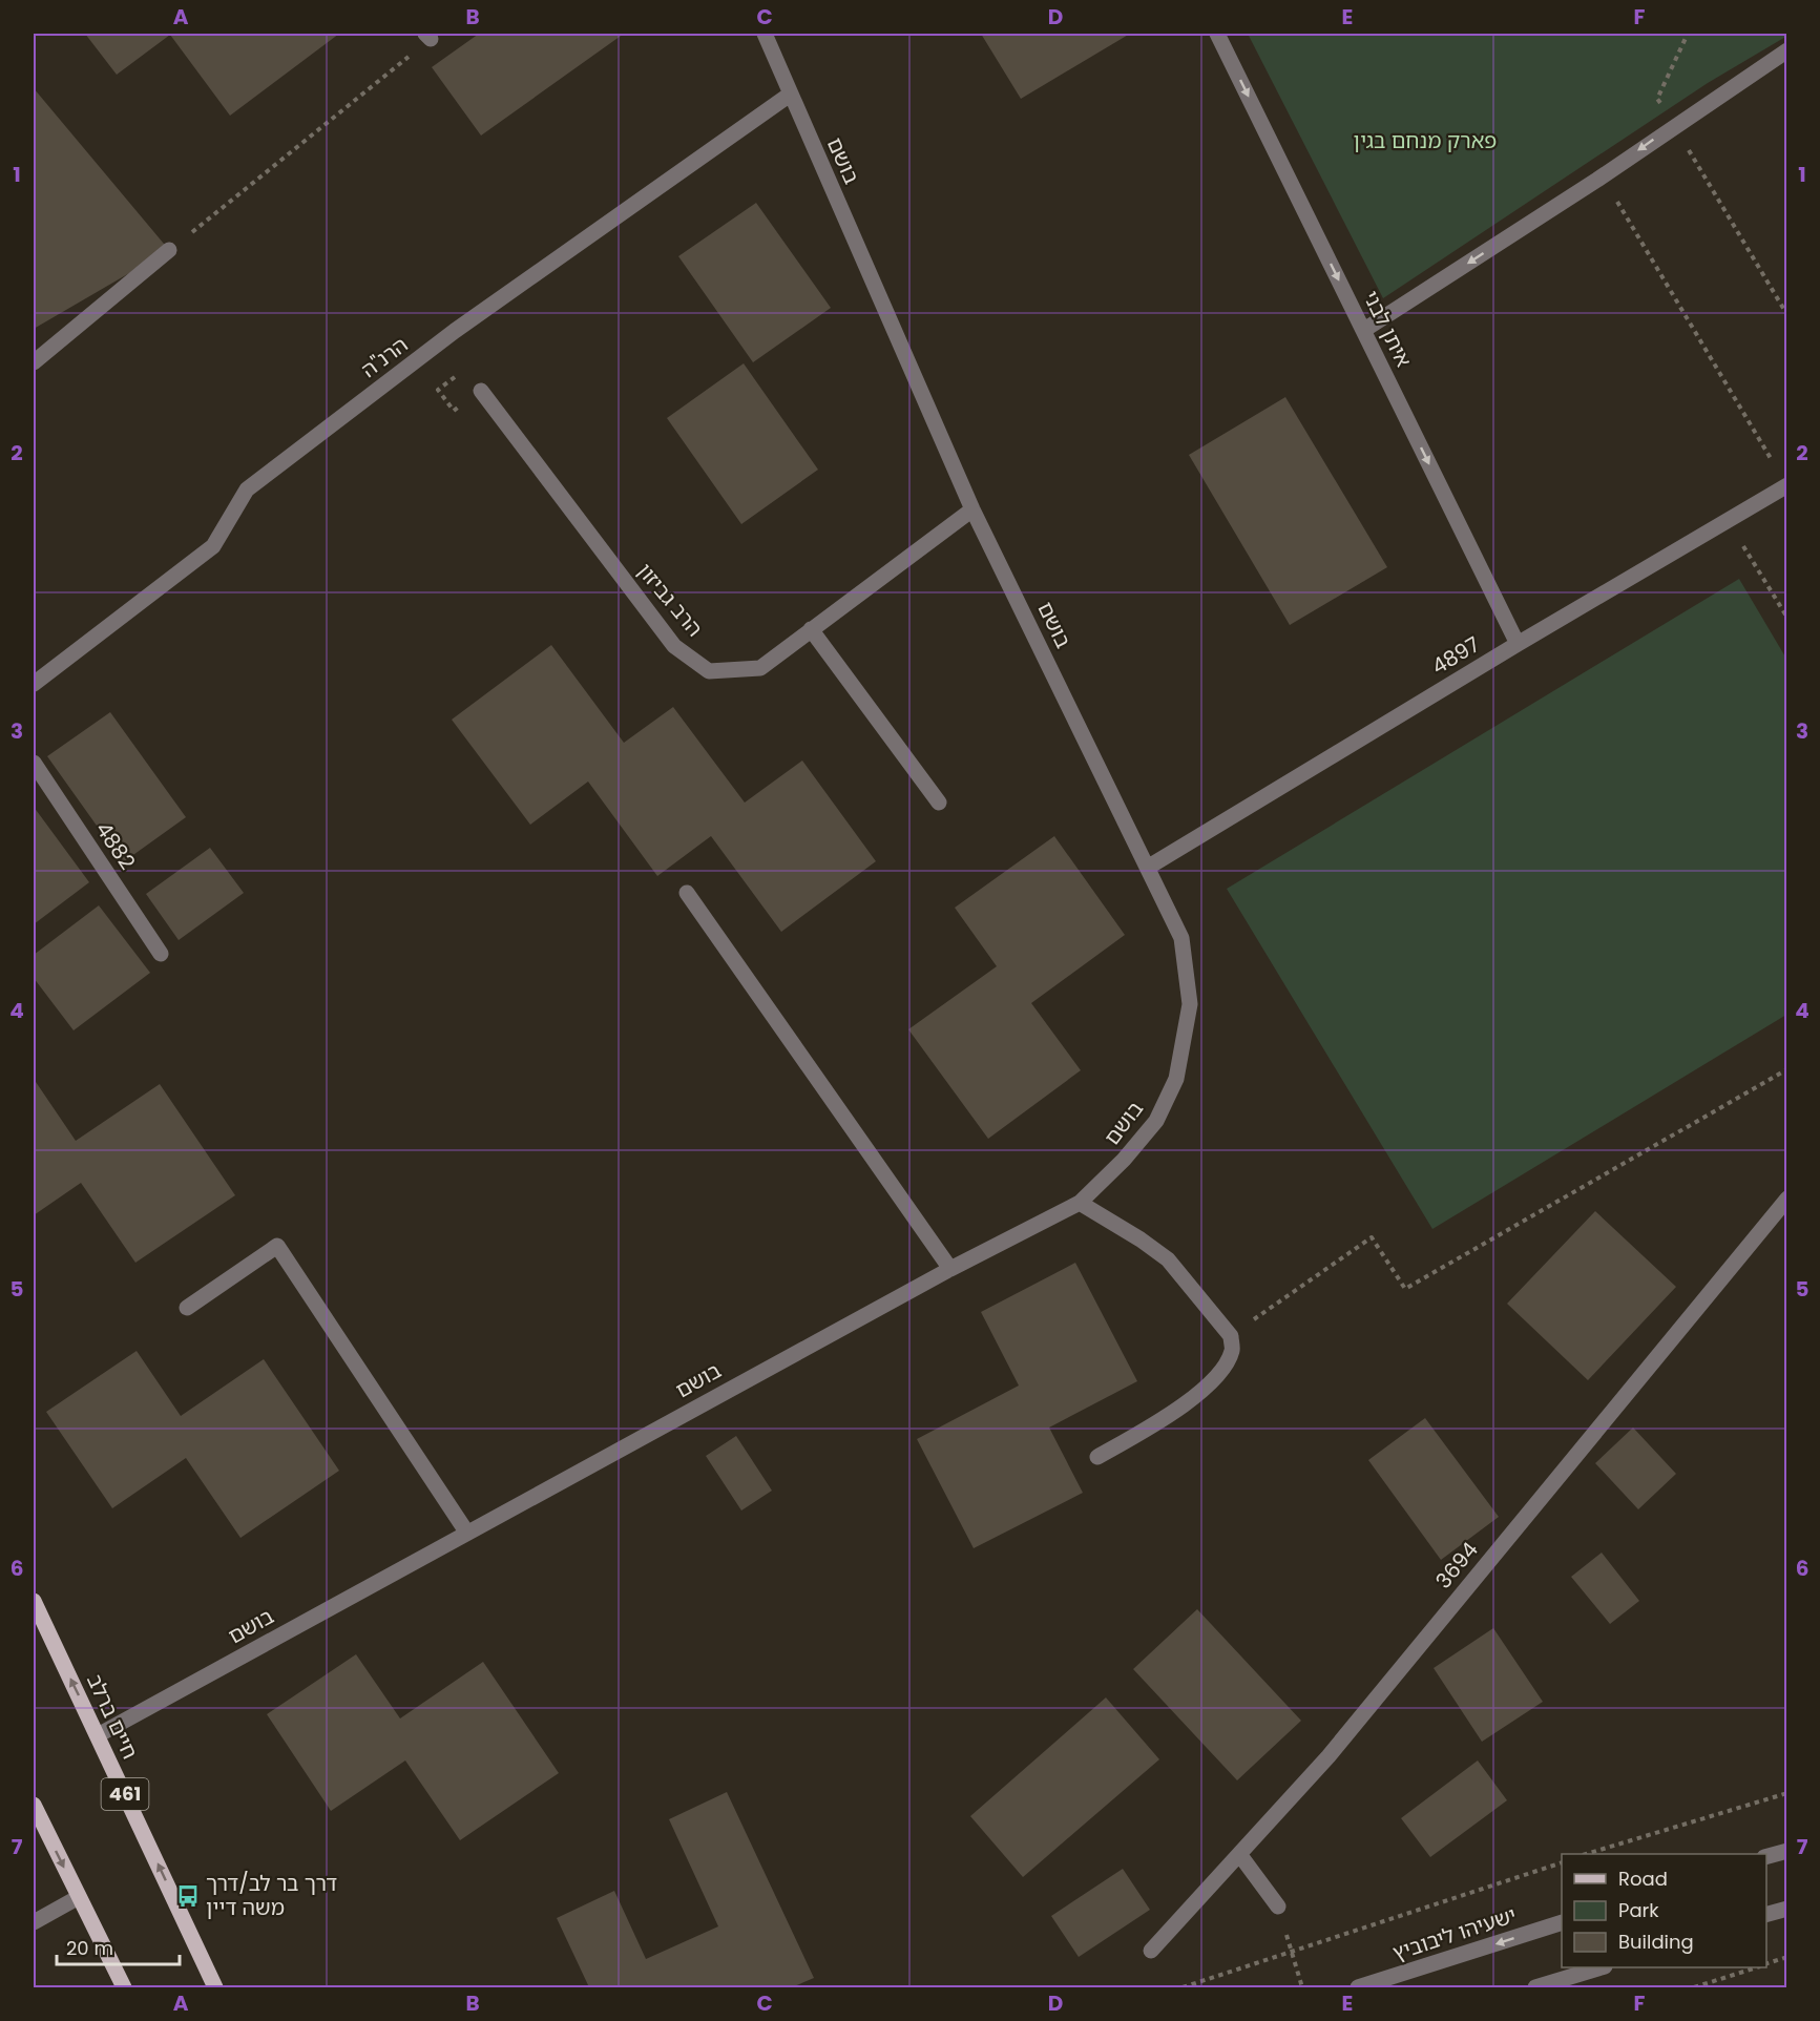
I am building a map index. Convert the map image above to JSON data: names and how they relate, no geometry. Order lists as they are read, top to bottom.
{
  "streets": {
    "main road": ["חיים ברלב", "461"],
    "street": [
      "בושם",
      "איתן לבני",
      "הרנ\"ה",
      "הרב גביזון",
      "4897",
      "4882",
      "3694",
      "ישעיהו ליבוביץ"
    ]
  },
  "crossings": [
    ["בושם", "הרנ\"ה"],
    ["בושם", "הרב גביזון"],
    ["בושם", "4897"],
    ["בושם", "חיים ברלב"],
    ["איתן לבני", "4897"]
  ],
  "one_way": ["איתן לבני", "ישעיהו ליבוביץ"],
  "parks": ["פארק מנחם בגין"],
  "places": {
    "bus stop": ["דרך בר לב/דרך משה דיין"]
  },
  "legend": ["Road", "Park", "Building"],
  "scale_bar": "20 m",
  "grid": {
    "columns": [
      "A",
      "B",
      "C",
      "D",
      "E",
      "F"
    ],
    "rows": [
      "1",
      "2",
      "3",
      "4",
      "5",
      "6",
      "7"
    ]
  }
}
